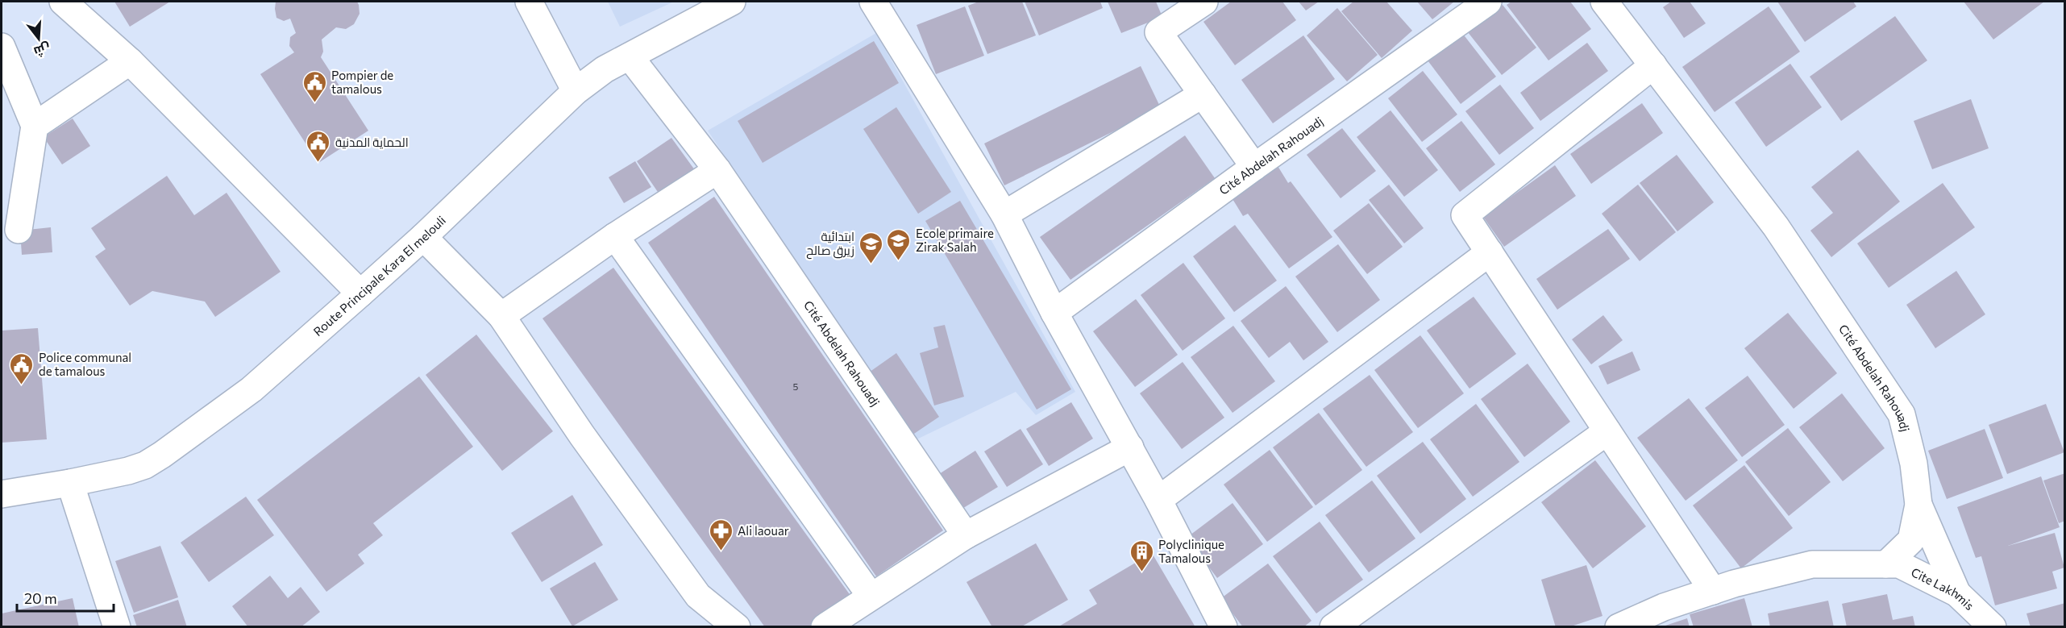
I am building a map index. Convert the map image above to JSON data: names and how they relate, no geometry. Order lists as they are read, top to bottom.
{
  "streets": {
    "street": ["Cité Abdelah Rahouadj", "Route Principale Kara El melouli", "Cite Lakhmis"]
  },
  "crossings": [
    ["Cité Abdelah Rahouadj", "Route Principale Kara El melouli"],
    ["Cité Abdelah Rahouadj", "Cite Lakhmis"]
  ],
  "places": {
    "public building": ["Pompier de tamalous", "الحماية المدنية", "Police communal de tamalous"],
    "school or university": ["Ecole primaire Zirak Salah", "ابتدائية زيرق صالح"],
    "pharmacy": ["Ali laouar"],
    "building": ["Polyclinique Tamalous"]
  },
  "house_numbers": ["5"],
  "scale_bar": "20 m",
  "north": "bottom"
}
